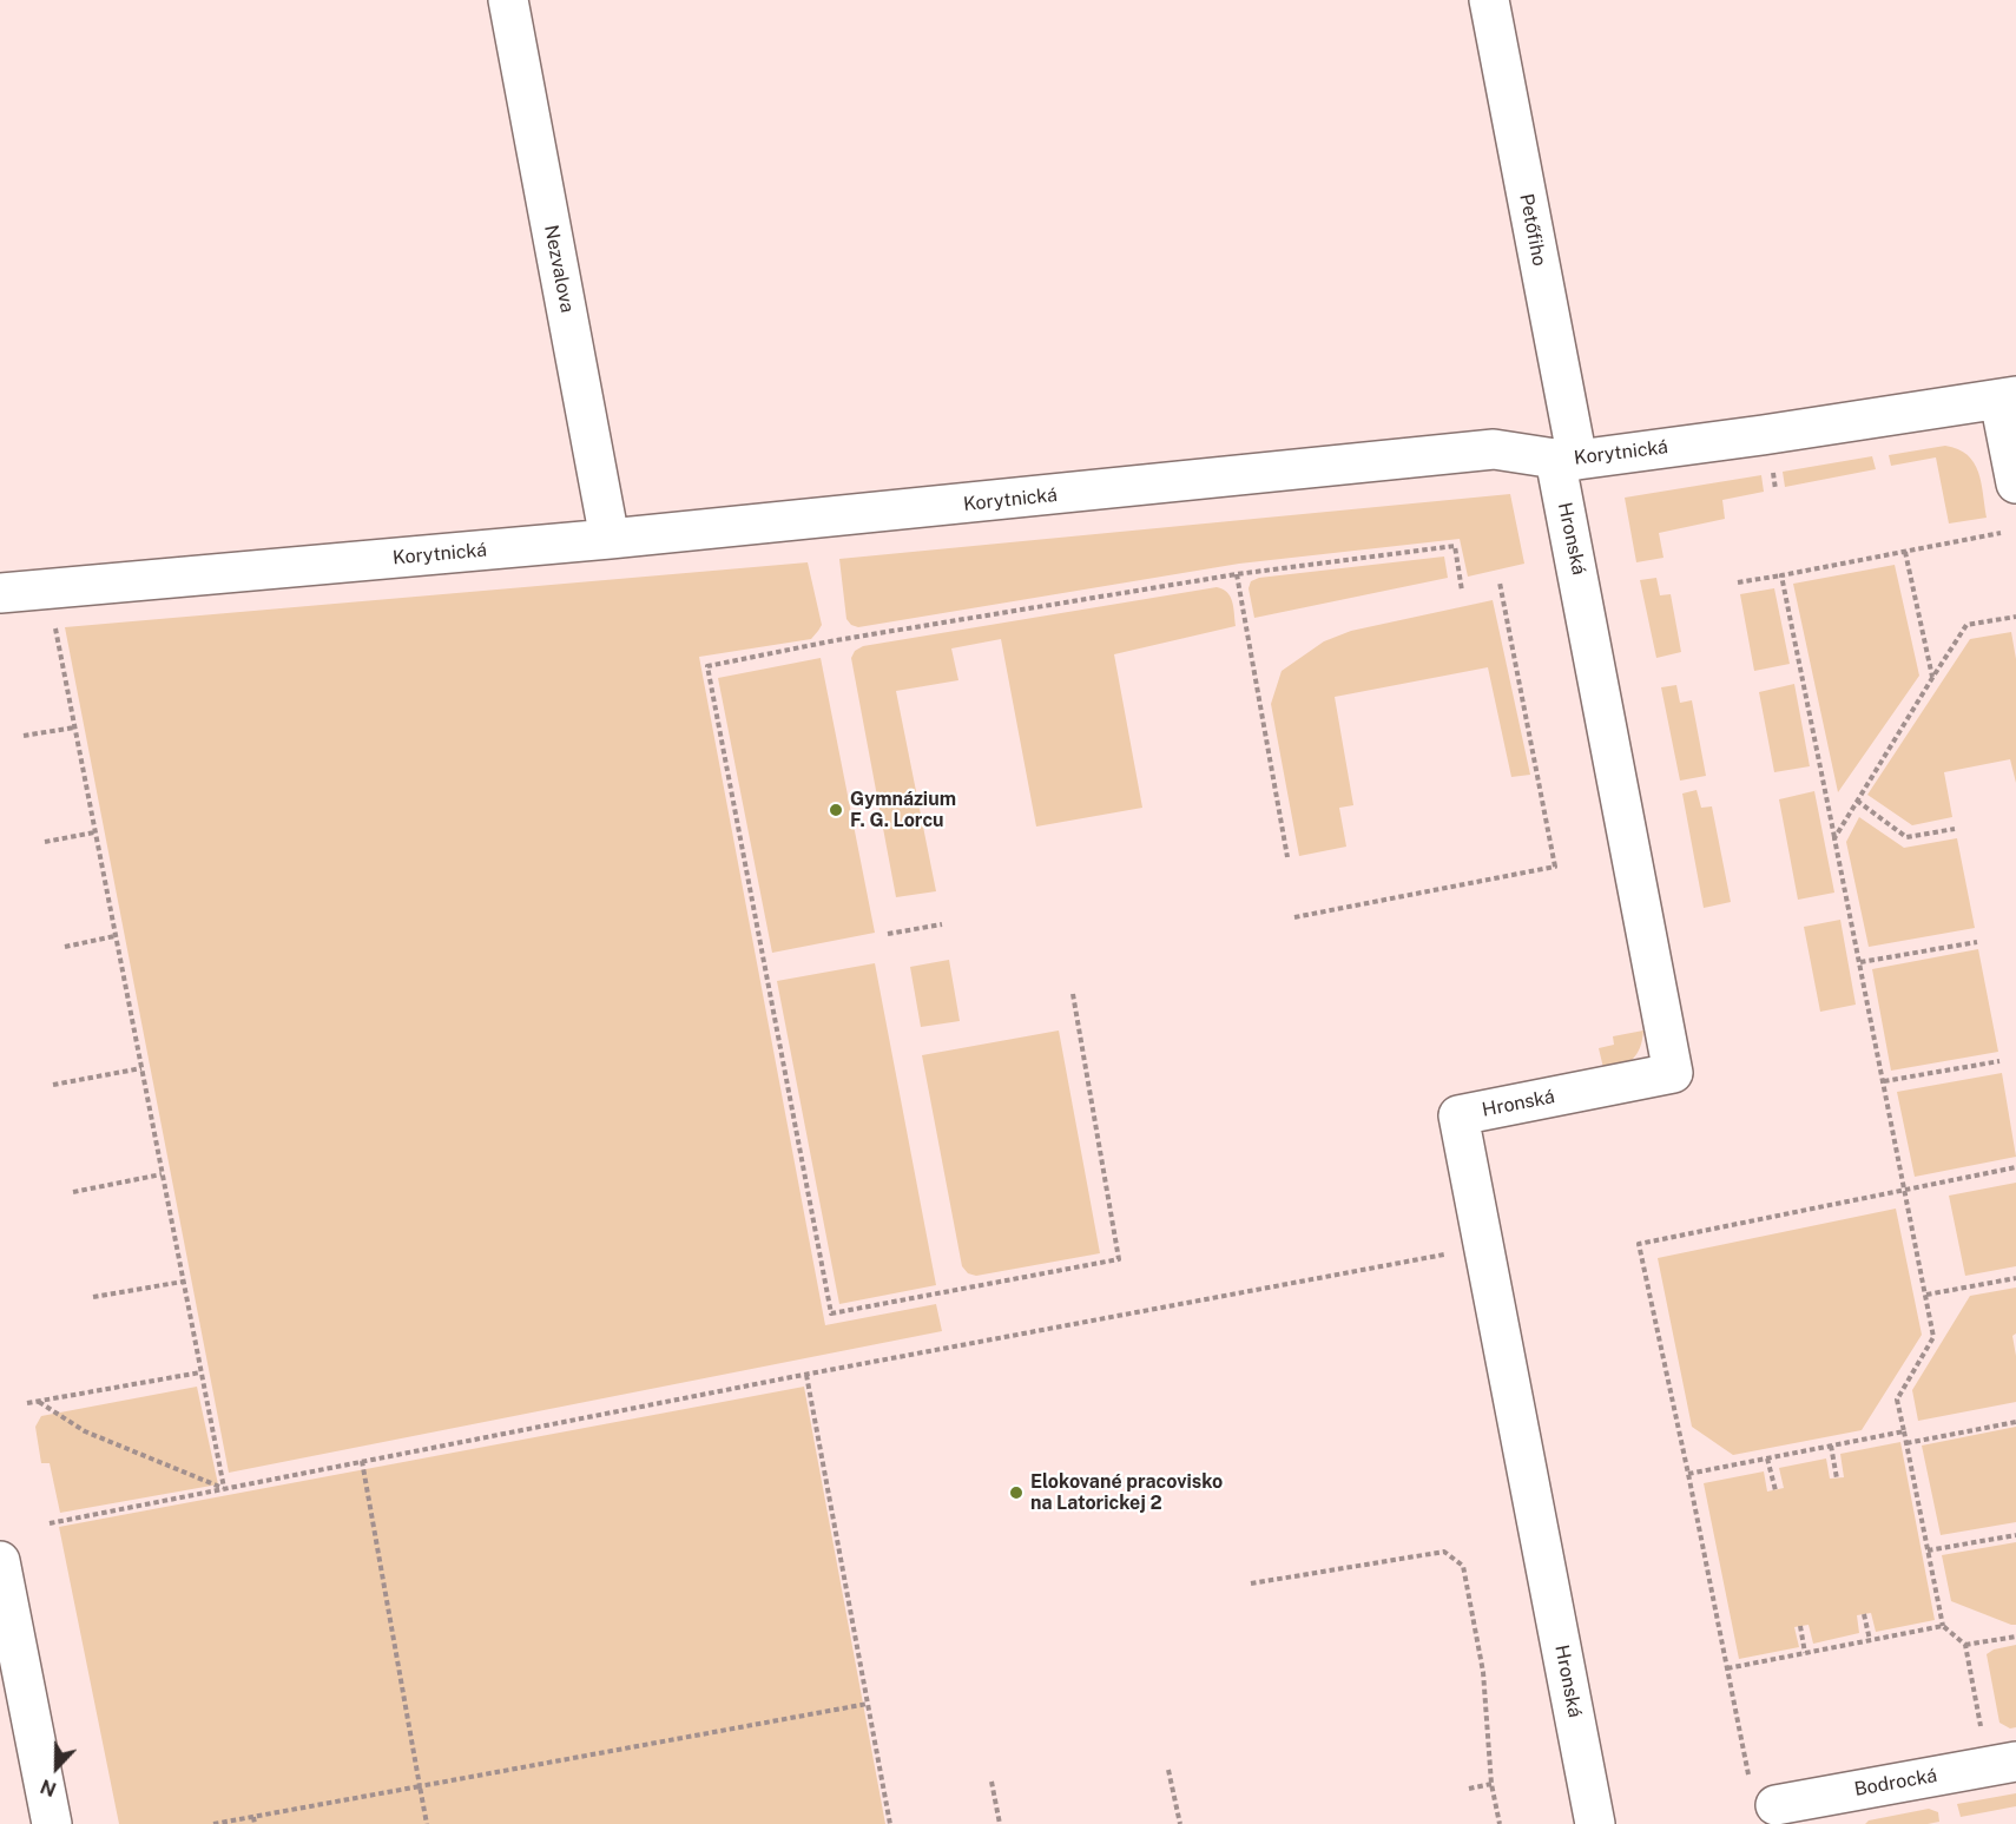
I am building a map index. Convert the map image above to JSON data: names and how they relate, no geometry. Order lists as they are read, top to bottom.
{
  "streets": {
    "street": [
      "Petőfiho",
      "Nezvalova",
      "Korytnická",
      "Hronská",
      "Bodrocká"
    ]
  },
  "crossings": [
    ["Petőfiho", "Korytnická"],
    ["Petőfiho", "Hronská"],
    ["Nezvalova", "Korytnická"],
    ["Korytnická", "Hronská"]
  ],
  "places": ["Gymnázium F. G. Lorcu", "Elokované pracovisko na Latorickej 2"],
  "north": "bottom"
}
